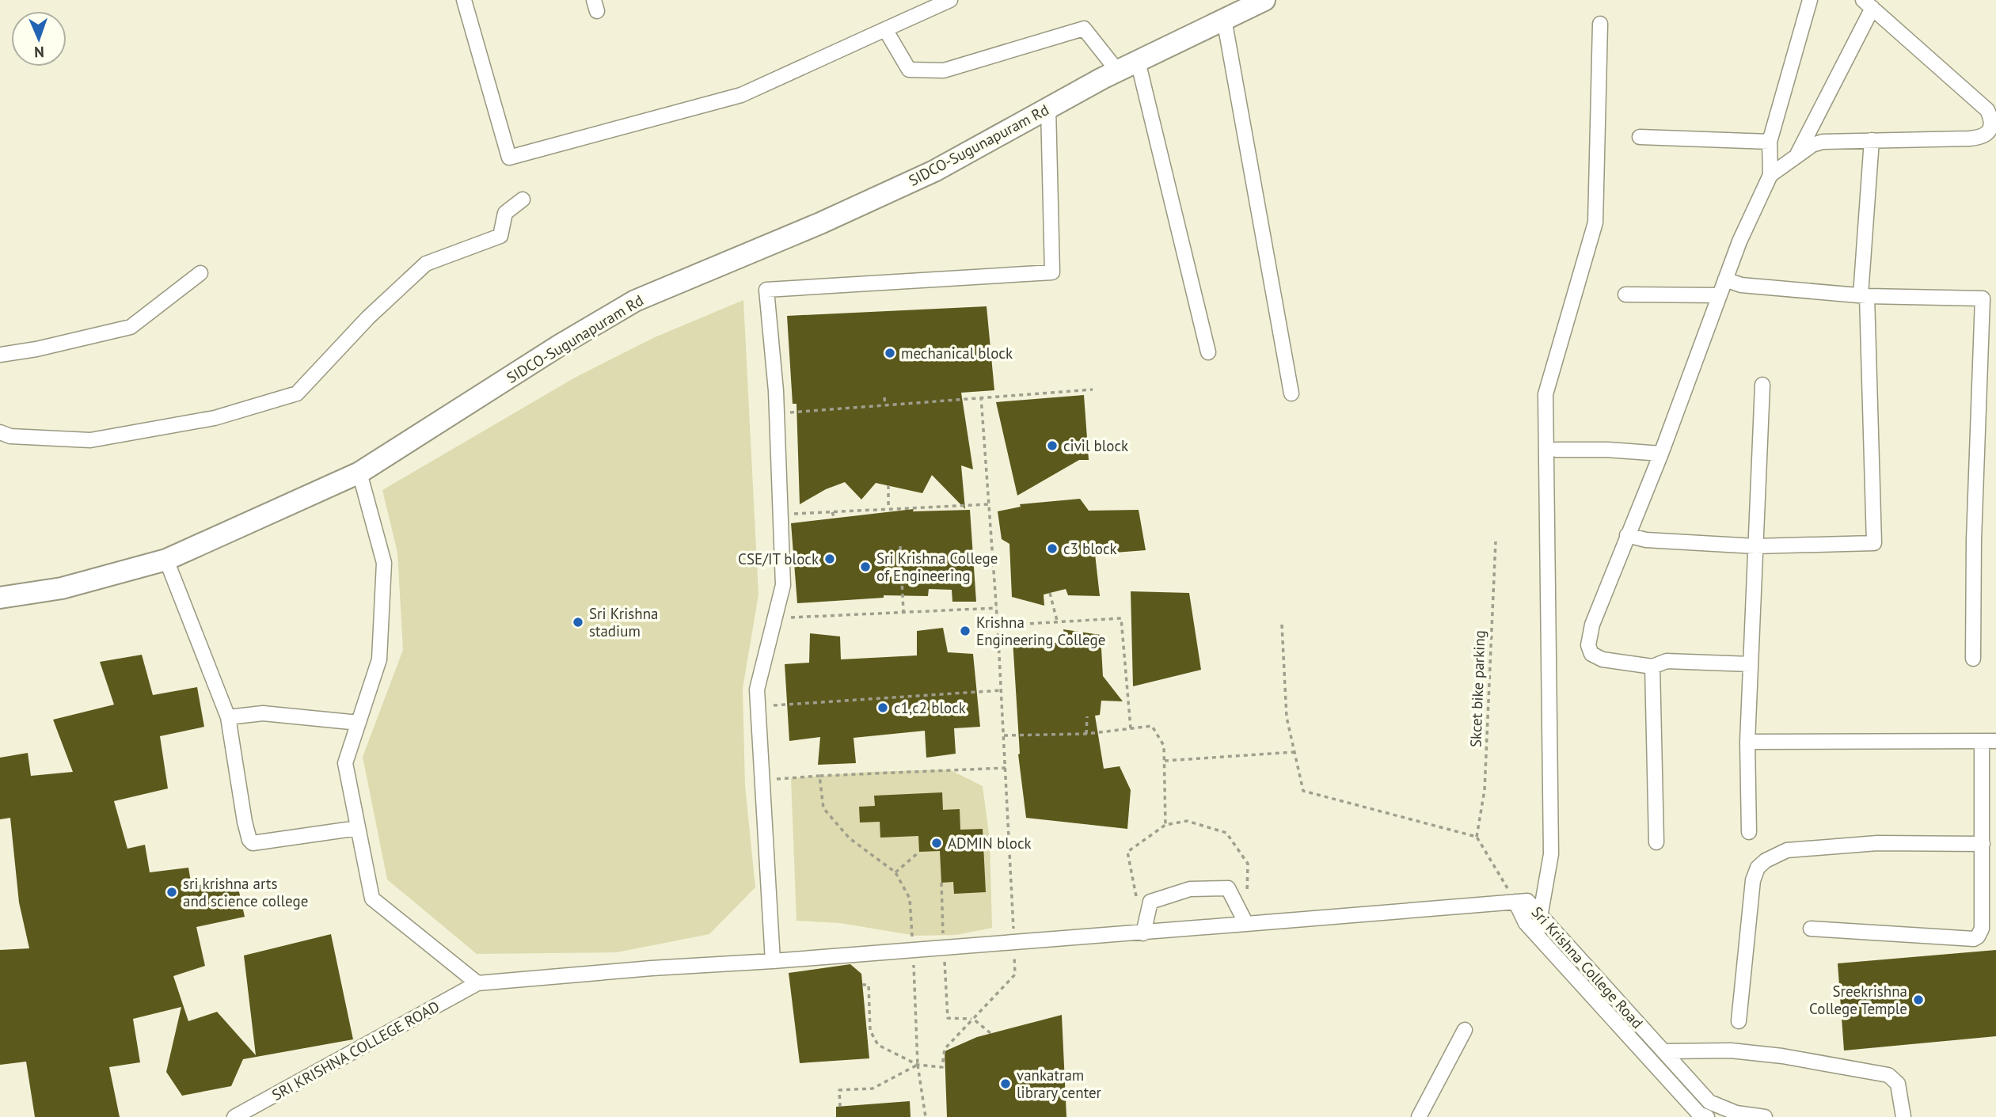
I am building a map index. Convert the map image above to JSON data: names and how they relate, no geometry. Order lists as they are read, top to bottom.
{
  "streets": {
    "street": ["SIDCO-Sugunapuram Rd", "Sri Krishna College Road", "SRI KRISHNA COLLEGE ROAD"],
    "path": ["Skcet bike parking"]
  },
  "crossings": [
    ["Sri Krishna College Road", "SRI KRISHNA COLLEGE ROAD"]
  ],
  "places": [
    "mechanical block",
    "civil block",
    "c3 block",
    "CSE/IT block",
    "Sri Krishna College of Engineering",
    "Sri Krishna stadium",
    "Krishna Engineering College",
    "c1,c2 block",
    "ADMIN block",
    "sri krishna arts and science college",
    "Sreekrishna College Temple",
    "vankatram library center"
  ],
  "north": "bottom"
}
